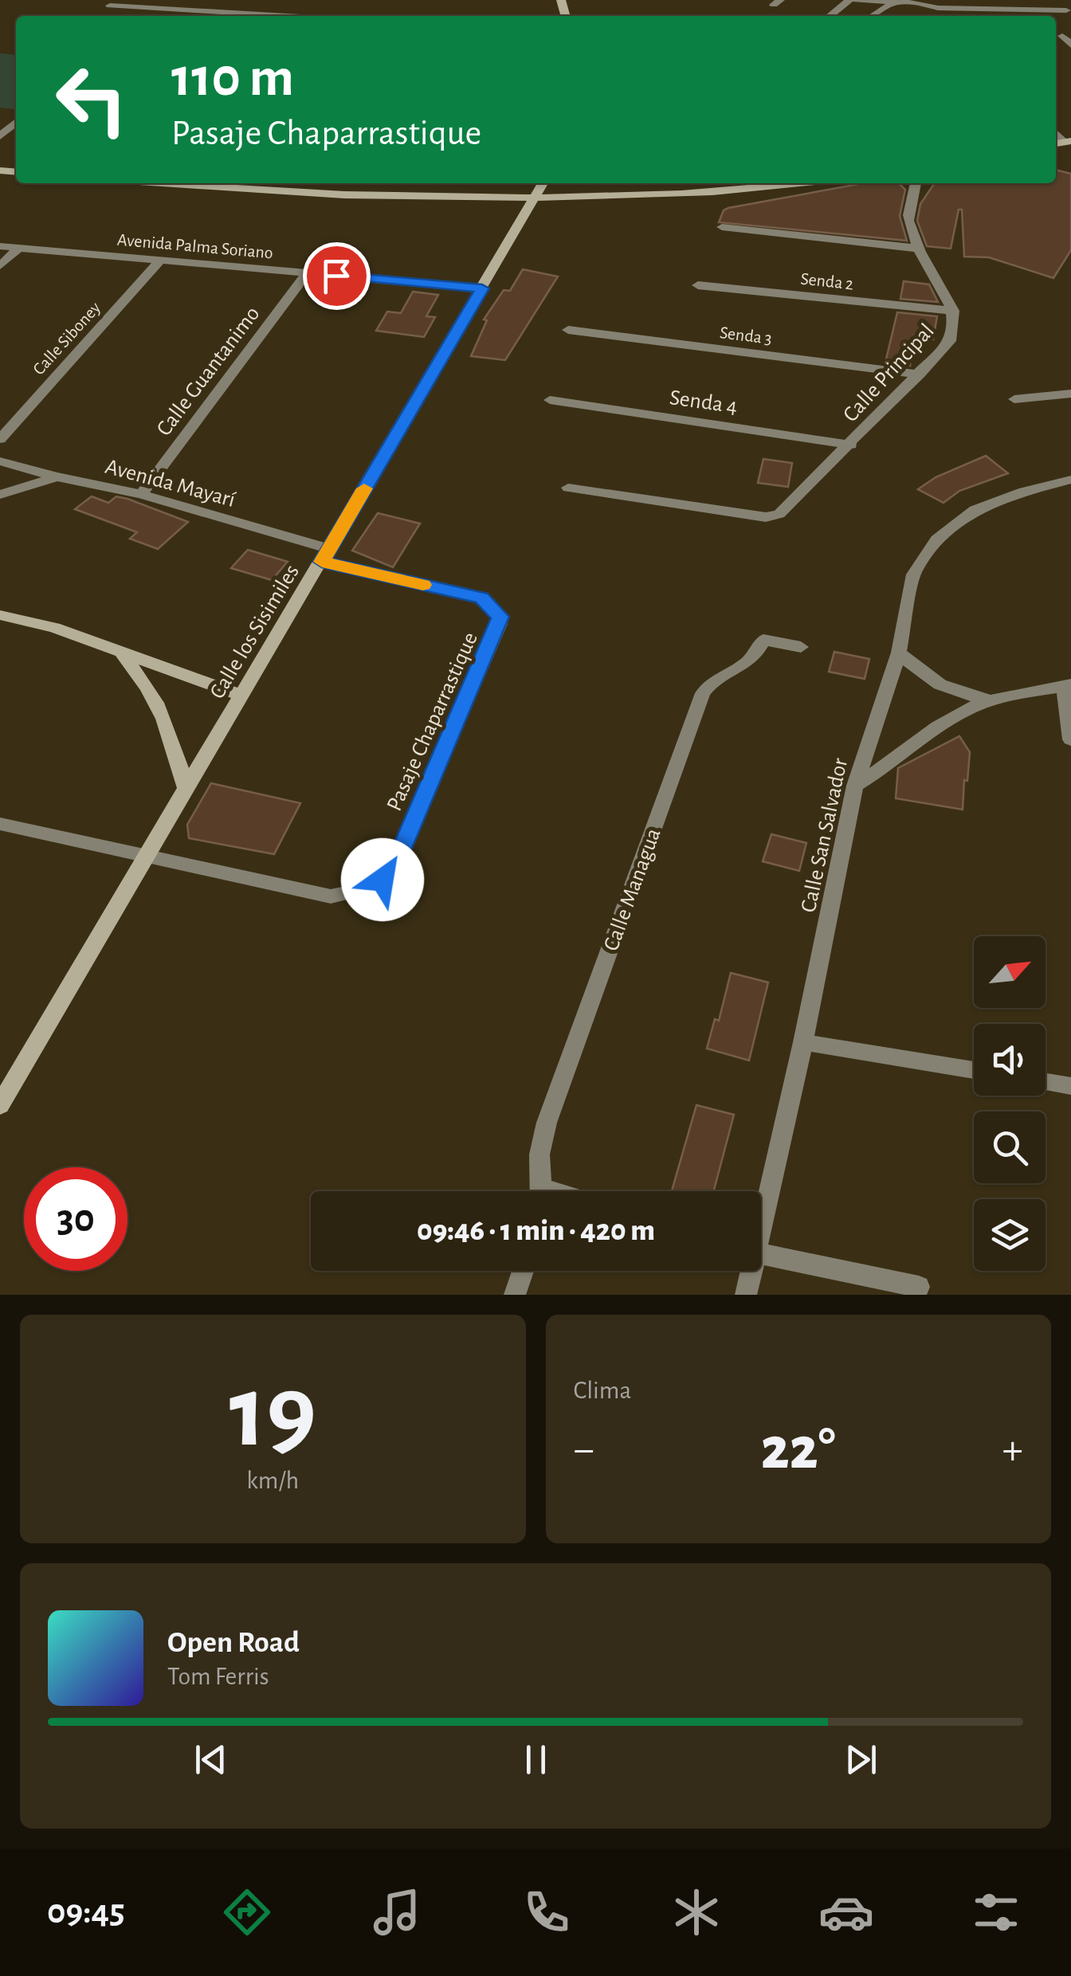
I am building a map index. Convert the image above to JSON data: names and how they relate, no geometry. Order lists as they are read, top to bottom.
{
  "streets": {
    "main road": ["Calle los Sisimiles"],
    "street": [
      "Avenida Palma Soriano",
      "Senda 2",
      "Senda 3",
      "Calle Siboney",
      "Calle Guantanimo",
      "Calle Principal",
      "Senda 4",
      "Avenida Mayarí",
      "Pasaje Chaparrastique",
      "Calle San Salvador",
      "Calle Managua"
    ]
  },
  "crossings": [
    ["Avenida Palma Soriano", "Calle Siboney"],
    ["Avenida Palma Soriano", "Calle Guantanimo"],
    ["Avenida Palma Soriano", "Calle los Sisimiles"],
    ["Senda 2", "Calle Principal"],
    ["Senda 3", "Calle Principal"],
    ["Calle Guantanimo", "Avenida Mayarí"],
    ["Calle Principal", "Senda 4"],
    ["Avenida Mayarí", "Calle los Sisimiles"],
    ["Avenida Mayarí", "Pasaje Chaparrastique"],
    ["Calle los Sisimiles", "Pasaje Chaparrastique"]
  ],
  "north": "top right",
  "page": {
    "turn": ["110 m", "Pasaje Chaparrastique"],
    "limit": "30",
    "trip": "09:46 · 1 min · 420 m",
    "tile": [
      ["19", "km/h"],
      "Clima"
    ],
    "heat": ["−", "22°", "+"],
    "song": ["Open Road", "Tom Ferris"],
    "tabs": "09:45"
  }
}
